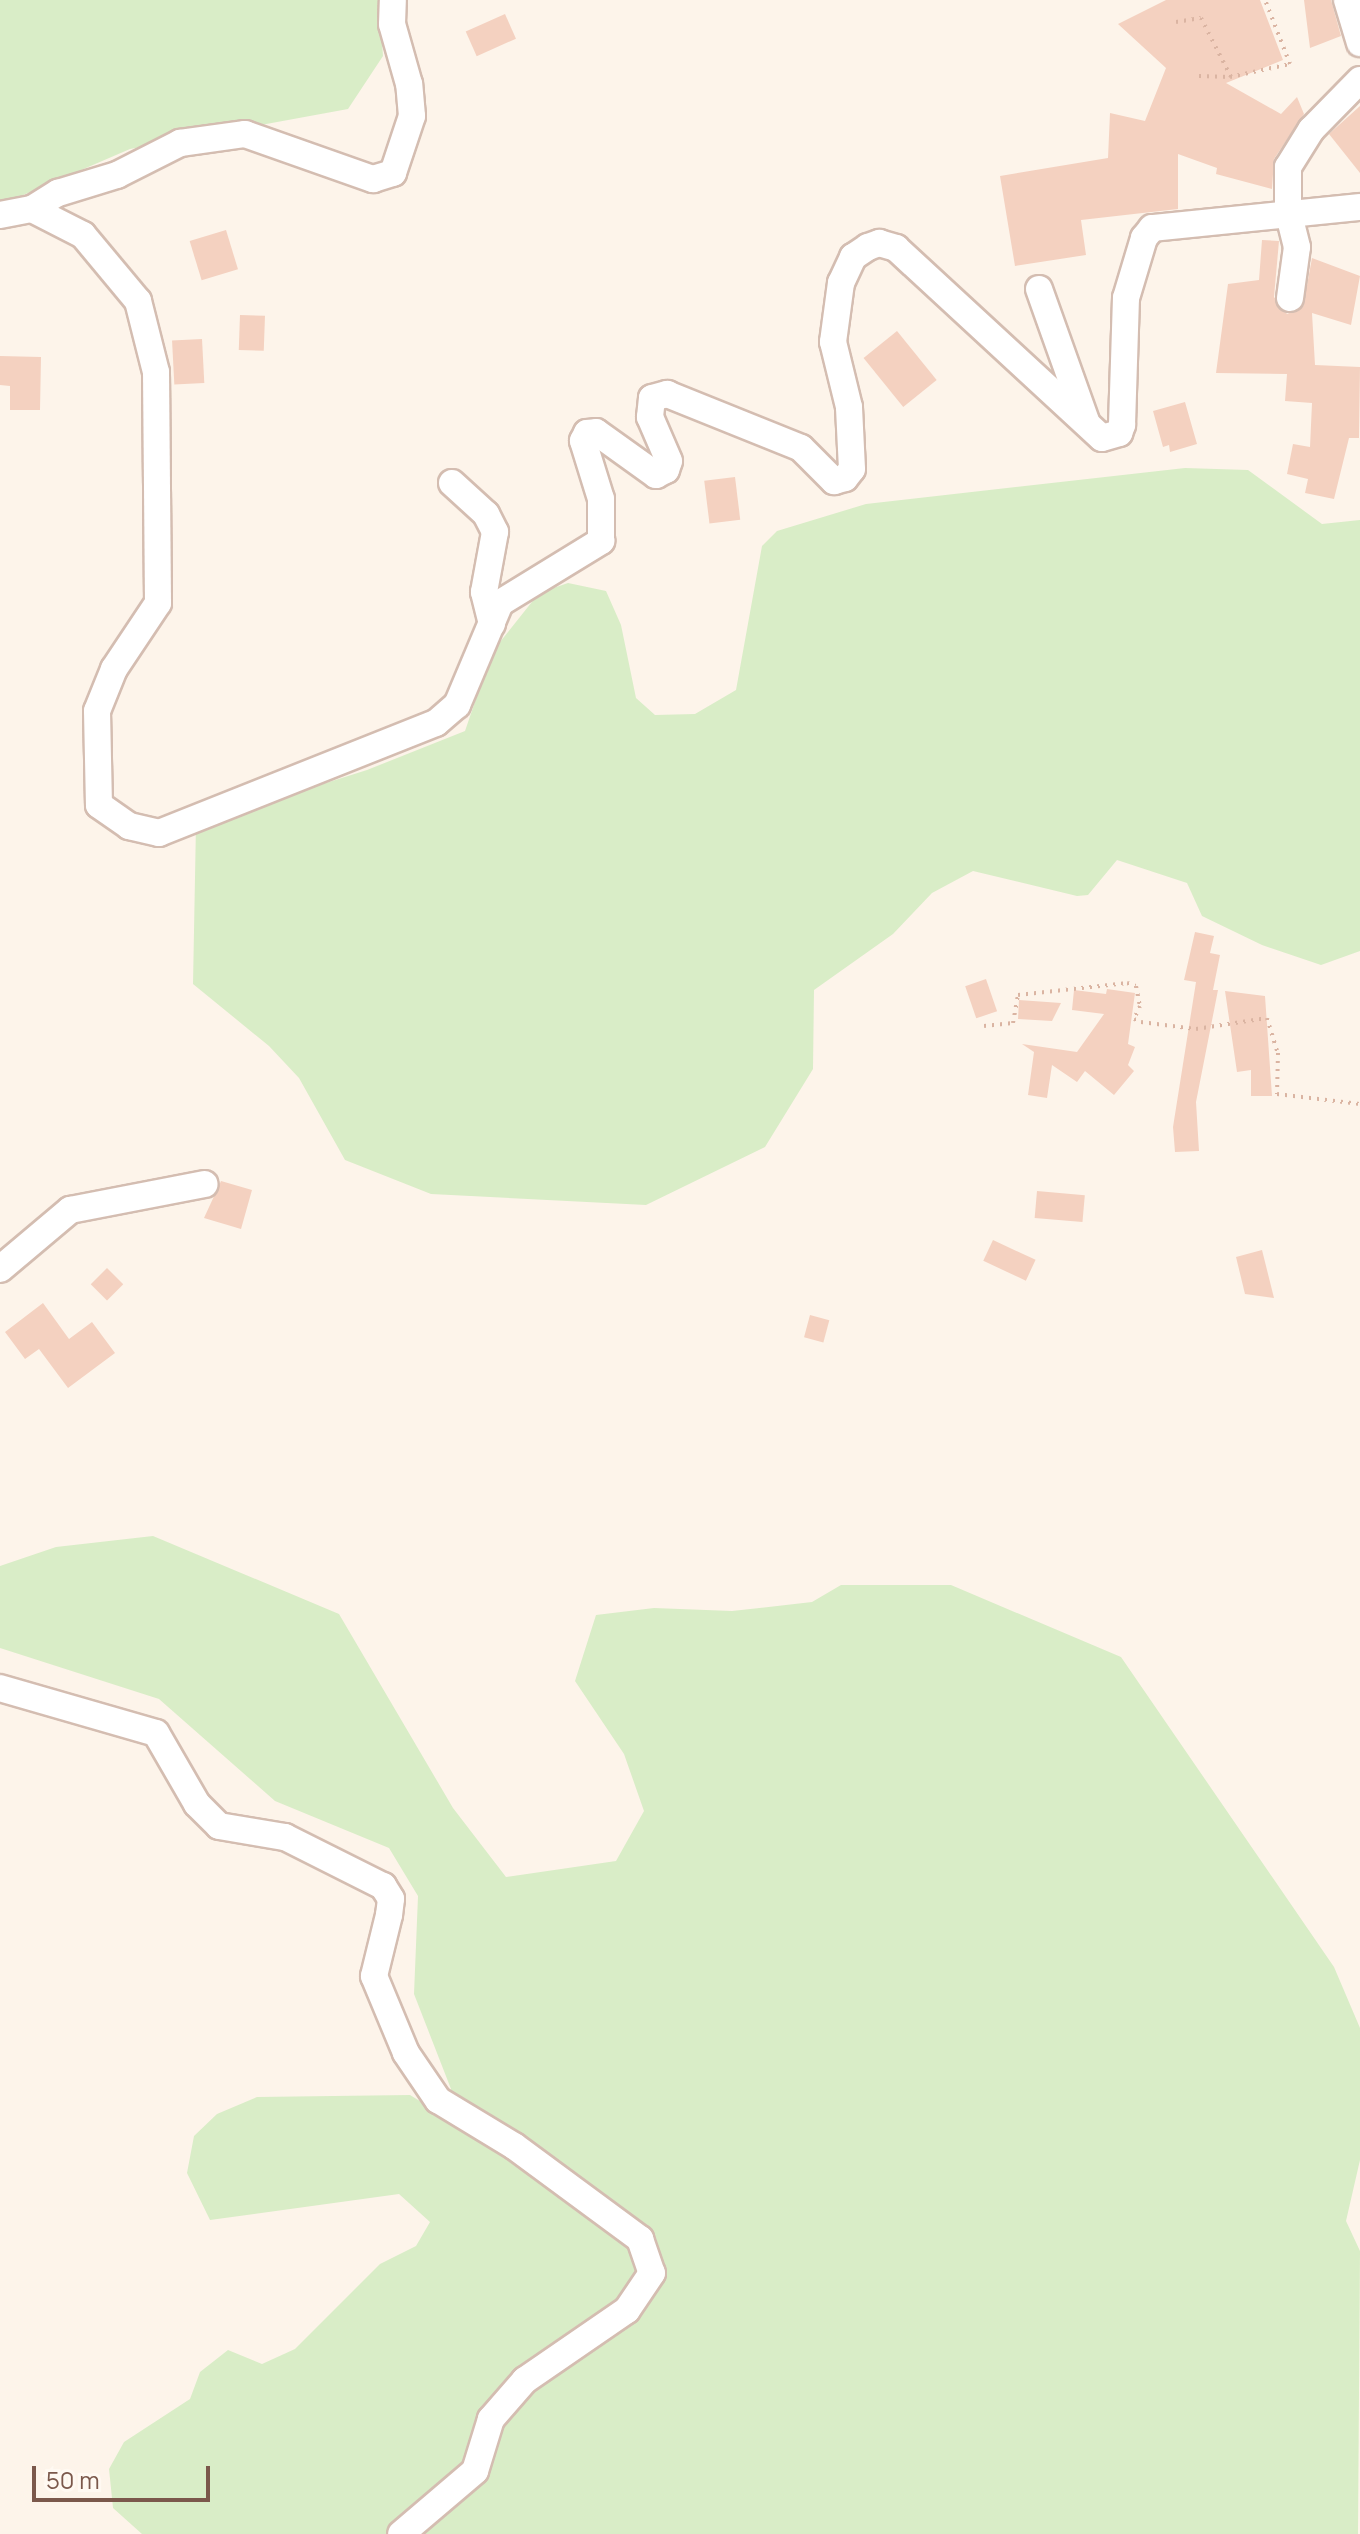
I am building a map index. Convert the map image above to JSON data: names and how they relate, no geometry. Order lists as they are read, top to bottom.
{
  "scale_bar": "50 m"
}
